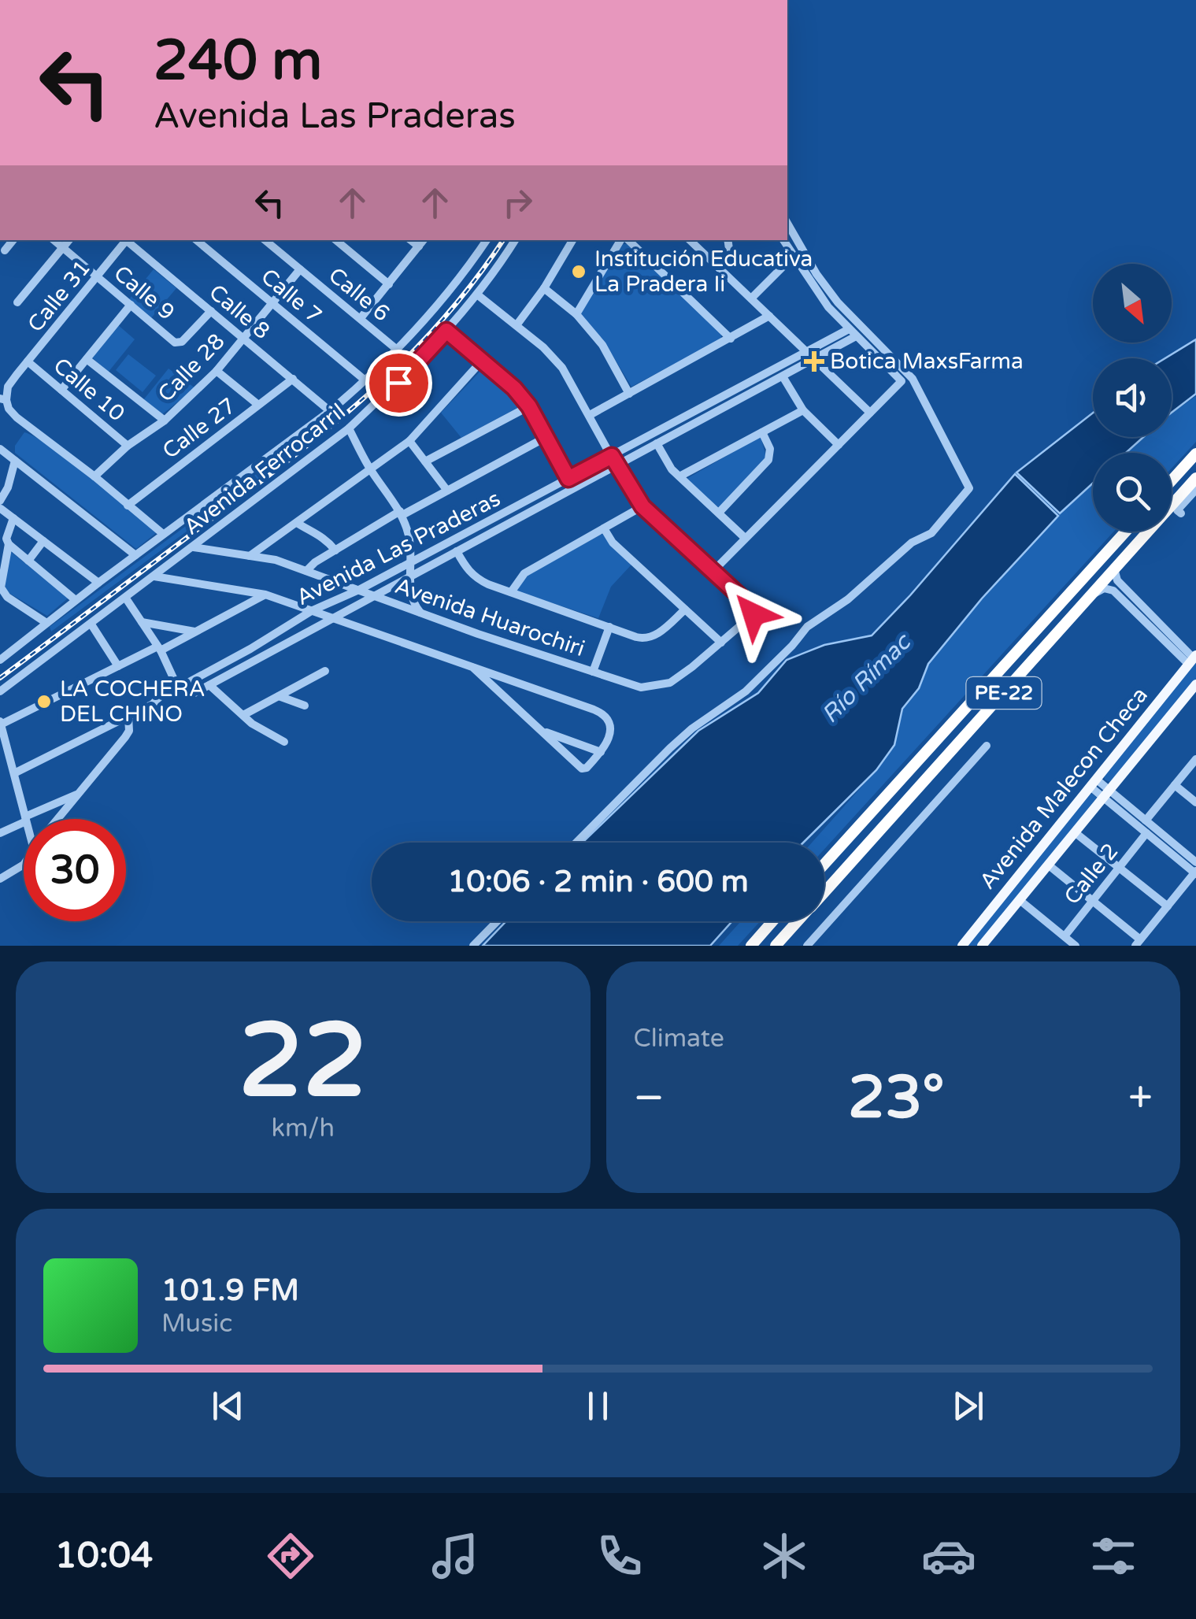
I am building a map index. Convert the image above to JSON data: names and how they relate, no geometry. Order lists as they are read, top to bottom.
{
  "streets": {
    "highway": ["PE-22"],
    "main road": ["Avenida Malecon Checa"],
    "street": [
      "Calle 9",
      "Calle 6",
      "Calle 31",
      "Calle 7",
      "Calle 8",
      "Calle 28",
      "Calle 10",
      "Calle 27",
      "Avenida Ferrocarril",
      "Avenida Las Praderas",
      "Avenida Huarochiri",
      "Calle 2"
    ]
  },
  "crossings": [
    ["Calle 9", "Calle 31"],
    ["Calle 9", "Calle 8"],
    ["Calle 6", "Calle 28"],
    ["Calle 6", "Avenida Ferrocarril"],
    ["Calle 31", "Calle 10"],
    ["Calle 7", "Calle 28"],
    ["Calle 7", "Avenida Ferrocarril"],
    ["Calle 8", "Calle 28"],
    ["Calle 8", "Calle 27"],
    ["Calle 8", "Avenida Ferrocarril"],
    ["Calle 28", "Calle 10"],
    ["Avenida Ferrocarril", "Avenida Huarochiri"],
    ["Avenida Las Praderas", "Avenida Huarochiri"]
  ],
  "water": ["Río Rímac"],
  "places": {
    "other": ["Institución Educativa La Pradera Ii", "LA COCHERA DEL CHINO"],
    "health": ["Botica MaxsFarma"]
  },
  "north": "bottom right",
  "page": {
    "turn": ["240 m", "Avenida Las Praderas"],
    "limit": "30",
    "trip": "10:06 · 2 min · 600 m",
    "tile": [
      ["22", "km/h"],
      "Climate"
    ],
    "heat": ["−", "23°", "+"],
    "song": ["101.9 FM", "Music"],
    "tabs": "10:04"
  }
}
